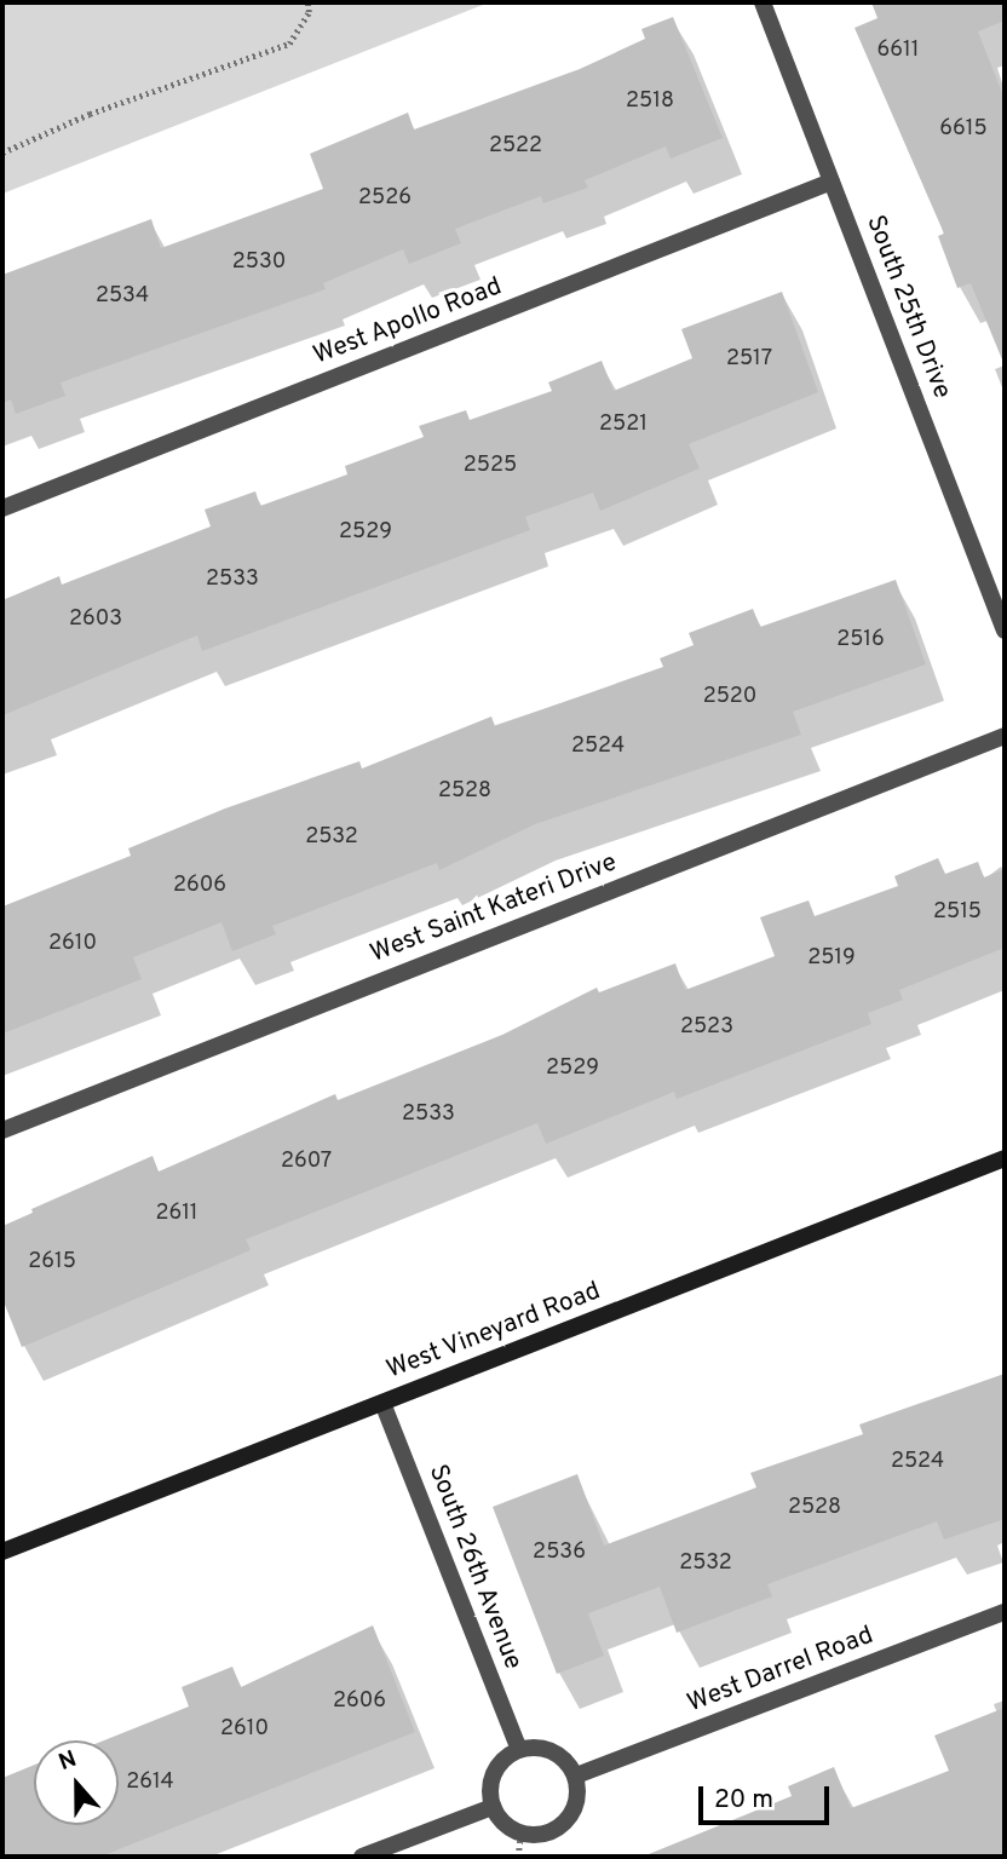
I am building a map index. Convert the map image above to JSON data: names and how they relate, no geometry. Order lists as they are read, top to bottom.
{
  "streets": {
    "street": [
      "South 25th Drive",
      "West Apollo Road",
      "West Saint Kateri Drive",
      "West Vineyard Road",
      "South 26th Avenue",
      "West Darrel Road"
    ]
  },
  "crossings": [
    ["South 25th Drive", "West Apollo Road"],
    ["West Vineyard Road", "South 26th Avenue"],
    ["South 26th Avenue", "West Darrel Road"]
  ],
  "house_numbers": [
    "6611",
    "2518",
    "6615",
    "2522",
    "2526",
    "2530",
    "2534",
    "2517",
    "2521",
    "2525",
    "2529",
    "2533",
    "2603",
    "2516",
    "2520",
    "2524",
    "2528",
    "2532",
    "2606",
    "2515",
    "2610",
    "2519",
    "2523",
    "2529",
    "2533",
    "2607",
    "2611",
    "2615",
    "2524",
    "2528",
    "2536",
    "2532",
    "2606",
    "2610",
    "2614"
  ],
  "scale_bar": "20 m",
  "north": "top"
}
